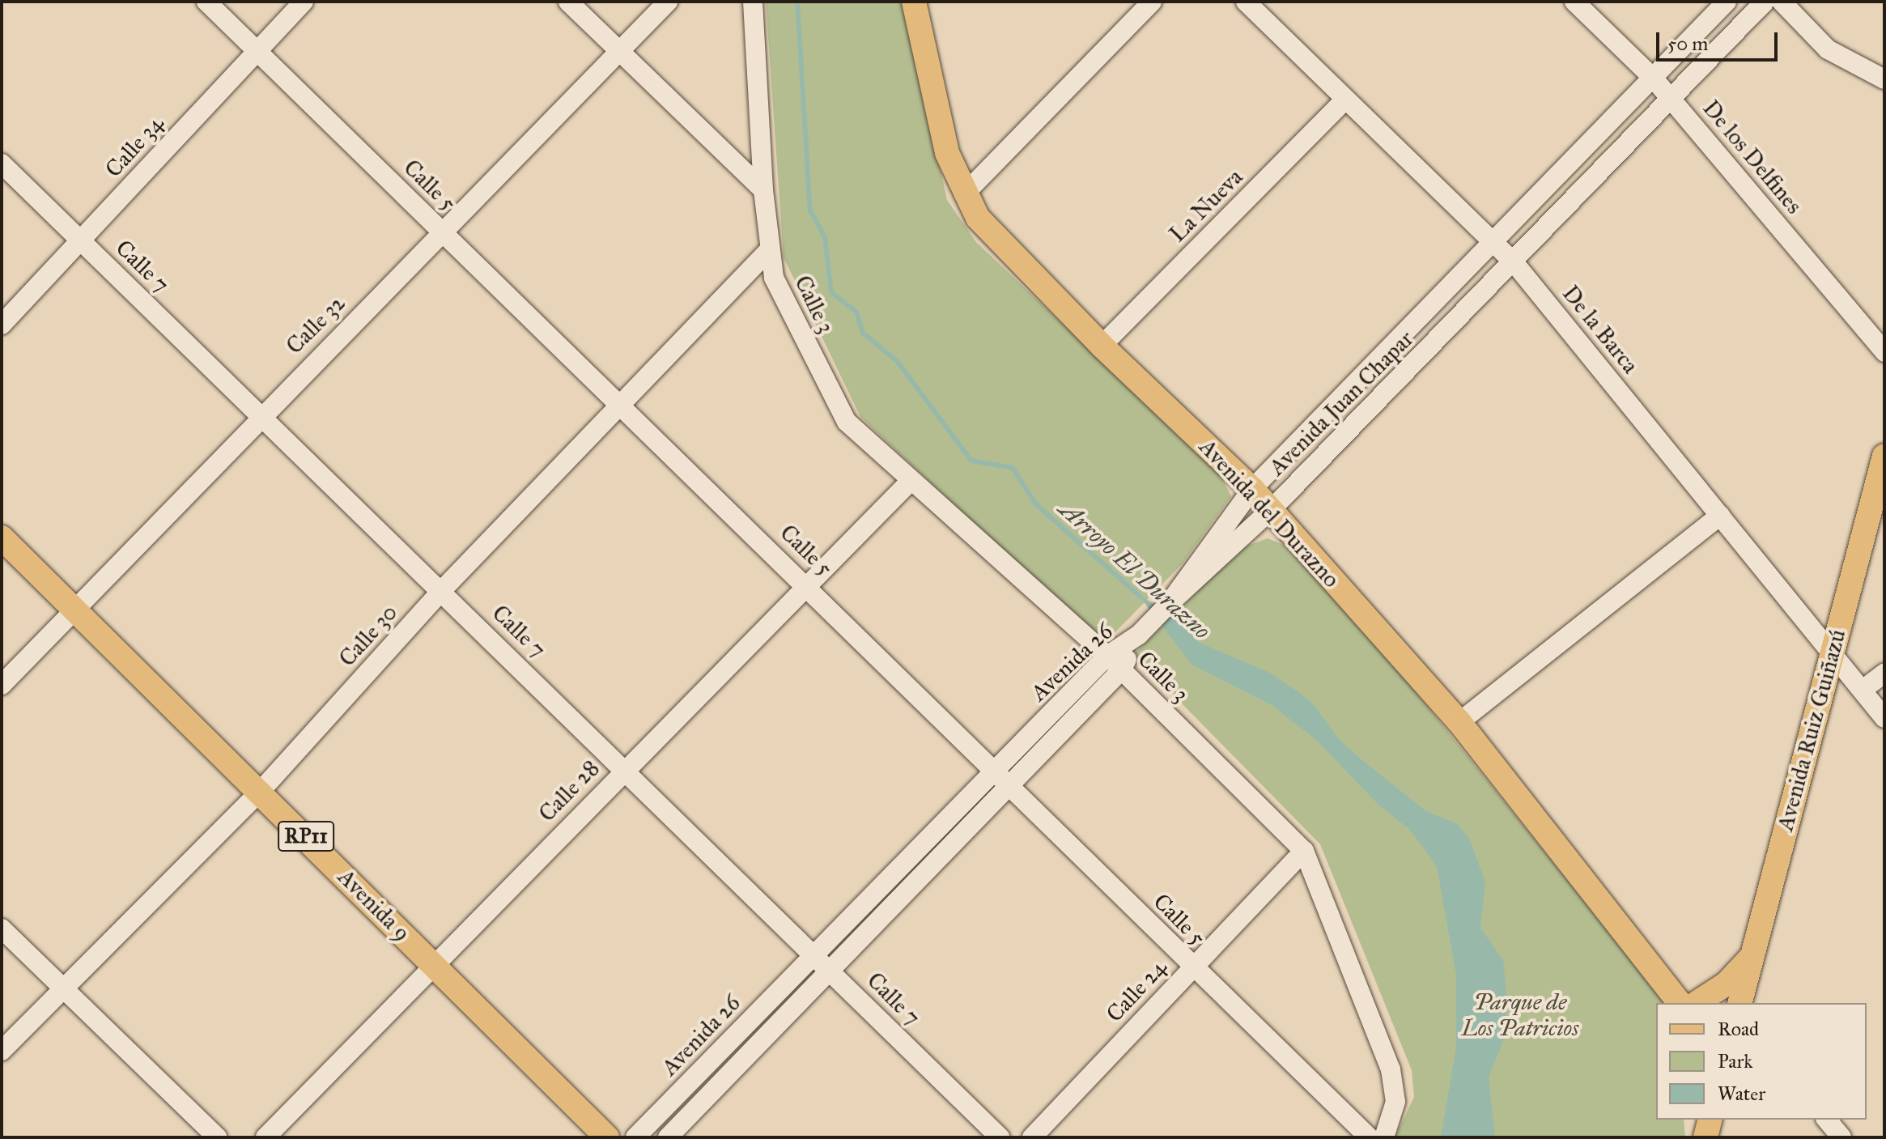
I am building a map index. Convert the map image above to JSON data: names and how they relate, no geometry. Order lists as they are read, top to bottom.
{
  "streets": {
    "main road": [
      "Avenida del Durazno",
      "Avenida Ruiz Guiñazú",
      "RP11",
      "Avenida 9"
    ],
    "street": [
      "Calle 34",
      "De los Delfines",
      "Calle 5",
      "La Nueva",
      "Calle 7",
      "Calle 3",
      "Calle 32",
      "De la Barca",
      "Avenida Juan Chapar",
      "Calle 30",
      "Avenida 26",
      "Calle 28",
      "Calle 24"
    ]
  },
  "crossings": [
    ["Calle 34", "Calle 5"],
    ["Calle 34", "Calle 7"],
    ["De los Delfines", "Avenida Juan Chapar"],
    ["Calle 5", "Calle 32"],
    ["Calle 5", "Calle 30"],
    ["Calle 5", "Avenida 26"],
    ["Calle 5", "Calle 28"],
    ["Calle 5", "Calle 24"],
    ["La Nueva", "De la Barca"],
    ["La Nueva", "Avenida del Durazno"],
    ["Calle 7", "Calle 32"],
    ["Calle 7", "Calle 30"],
    ["Calle 7", "Avenida 26"],
    ["Calle 7", "Calle 28"],
    ["Calle 3", "Calle 30"],
    ["Calle 3", "Avenida 26"],
    ["Calle 3", "Calle 28"],
    ["Calle 3", "Calle 24"],
    ["Calle 32", "Avenida 9"],
    ["De la Barca", "Avenida Juan Chapar"],
    ["De la Barca", "Avenida Ruiz Guiñazú"],
    ["Avenida Juan Chapar", "Avenida del Durazno"],
    ["Avenida Juan Chapar", "Avenida 26"],
    ["Calle 30", "Avenida 9"],
    ["Calle 28", "Avenida 9"]
  ],
  "water": ["Arroyo El Durazno"],
  "parks": ["Parque de Los Patricios"],
  "legend": ["Road", "Park", "Water"],
  "scale_bar": "50 m"
}
